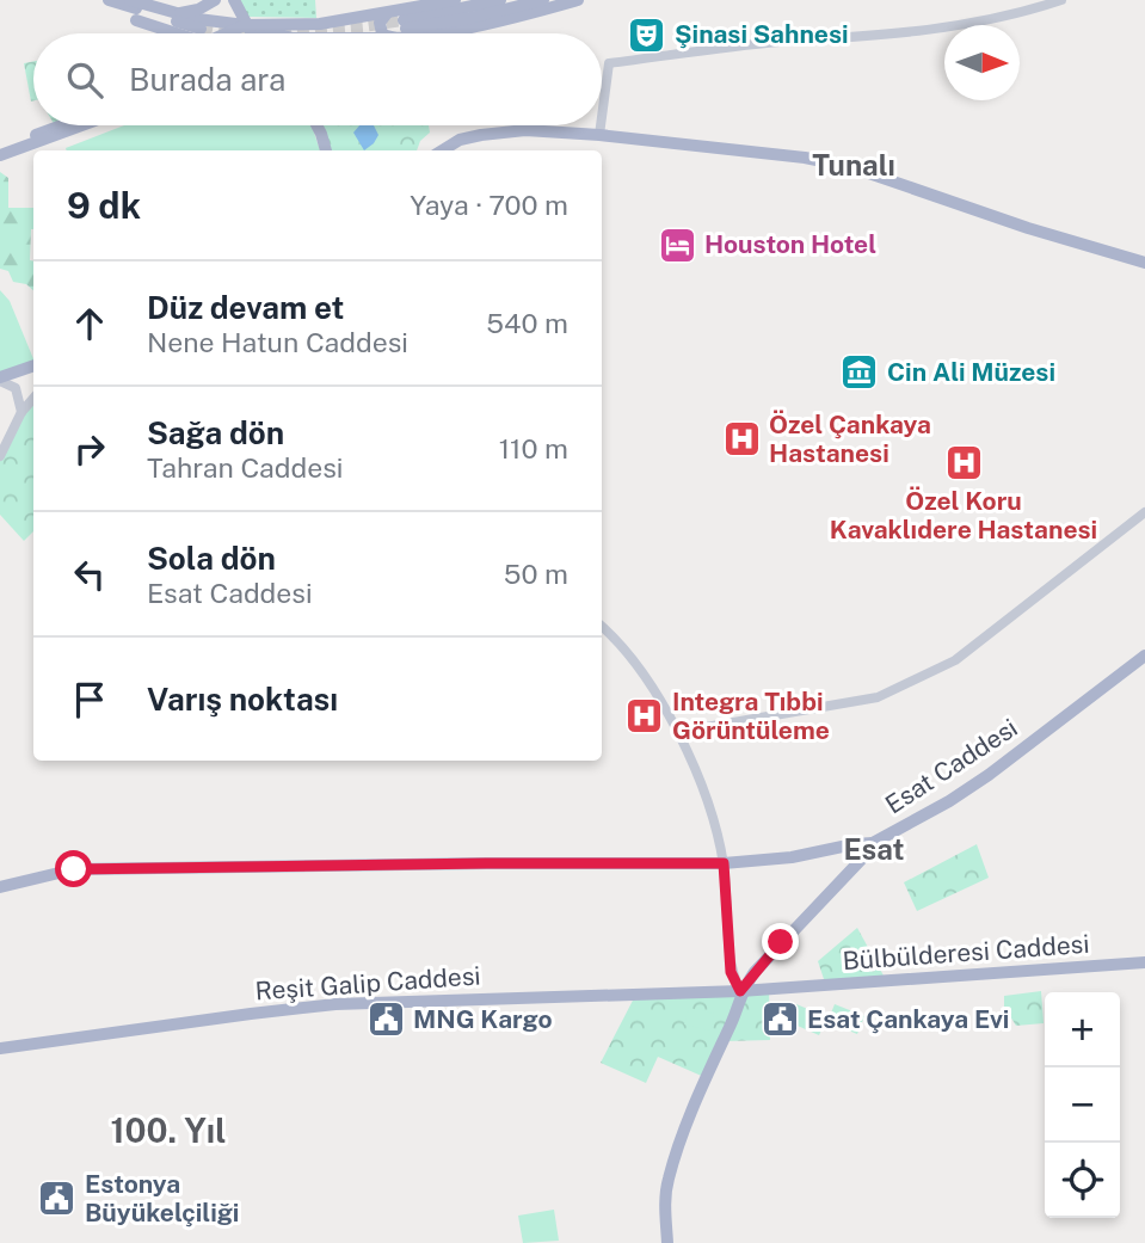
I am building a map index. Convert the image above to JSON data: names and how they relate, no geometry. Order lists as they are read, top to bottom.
{
  "streets": {
    "main road": ["Esat Caddesi", "Bülbülderesi Caddesi", "Reşit Galip Caddesi"]
  },
  "crossings": [
    ["Esat Caddesi", "Bülbülderesi Caddesi"],
    ["Esat Caddesi", "Reşit Galip Caddesi"],
    ["Bülbülderesi Caddesi", "Reşit Galip Caddesi"]
  ],
  "districts": ["Tunalı", "Esat", "100. Yıl"],
  "places": {
    "theatre": ["Şinasi Sahnesi"],
    "hotel": ["Houston Hotel"],
    "museum": ["Cin Ali Müzesi"],
    "hospital": ["Özel Çankaya Hastanesi", "Özel Koru Kavaklıdere Hastanesi", "Integra Tıbbi Görüntüleme"],
    "public building": ["MNG Kargo", "Esat Çankaya Evi", "Estonya Büyükelçiliği"]
  },
  "north": "right",
  "page": {
    "search": "Burada ara",
    "heading": ["9 dk", "Yaya · 700 m"],
    "list": [
      ["Düz devam et", "Nene Hatun Caddesi", "540 m"],
      ["Sağa dön", "Tahran Caddesi", "110 m"],
      ["Sola dön", "Esat Caddesi", "50 m"],
      "Varış noktası"
    ],
    "map_buttons": ["+", "−"]
  }
}
